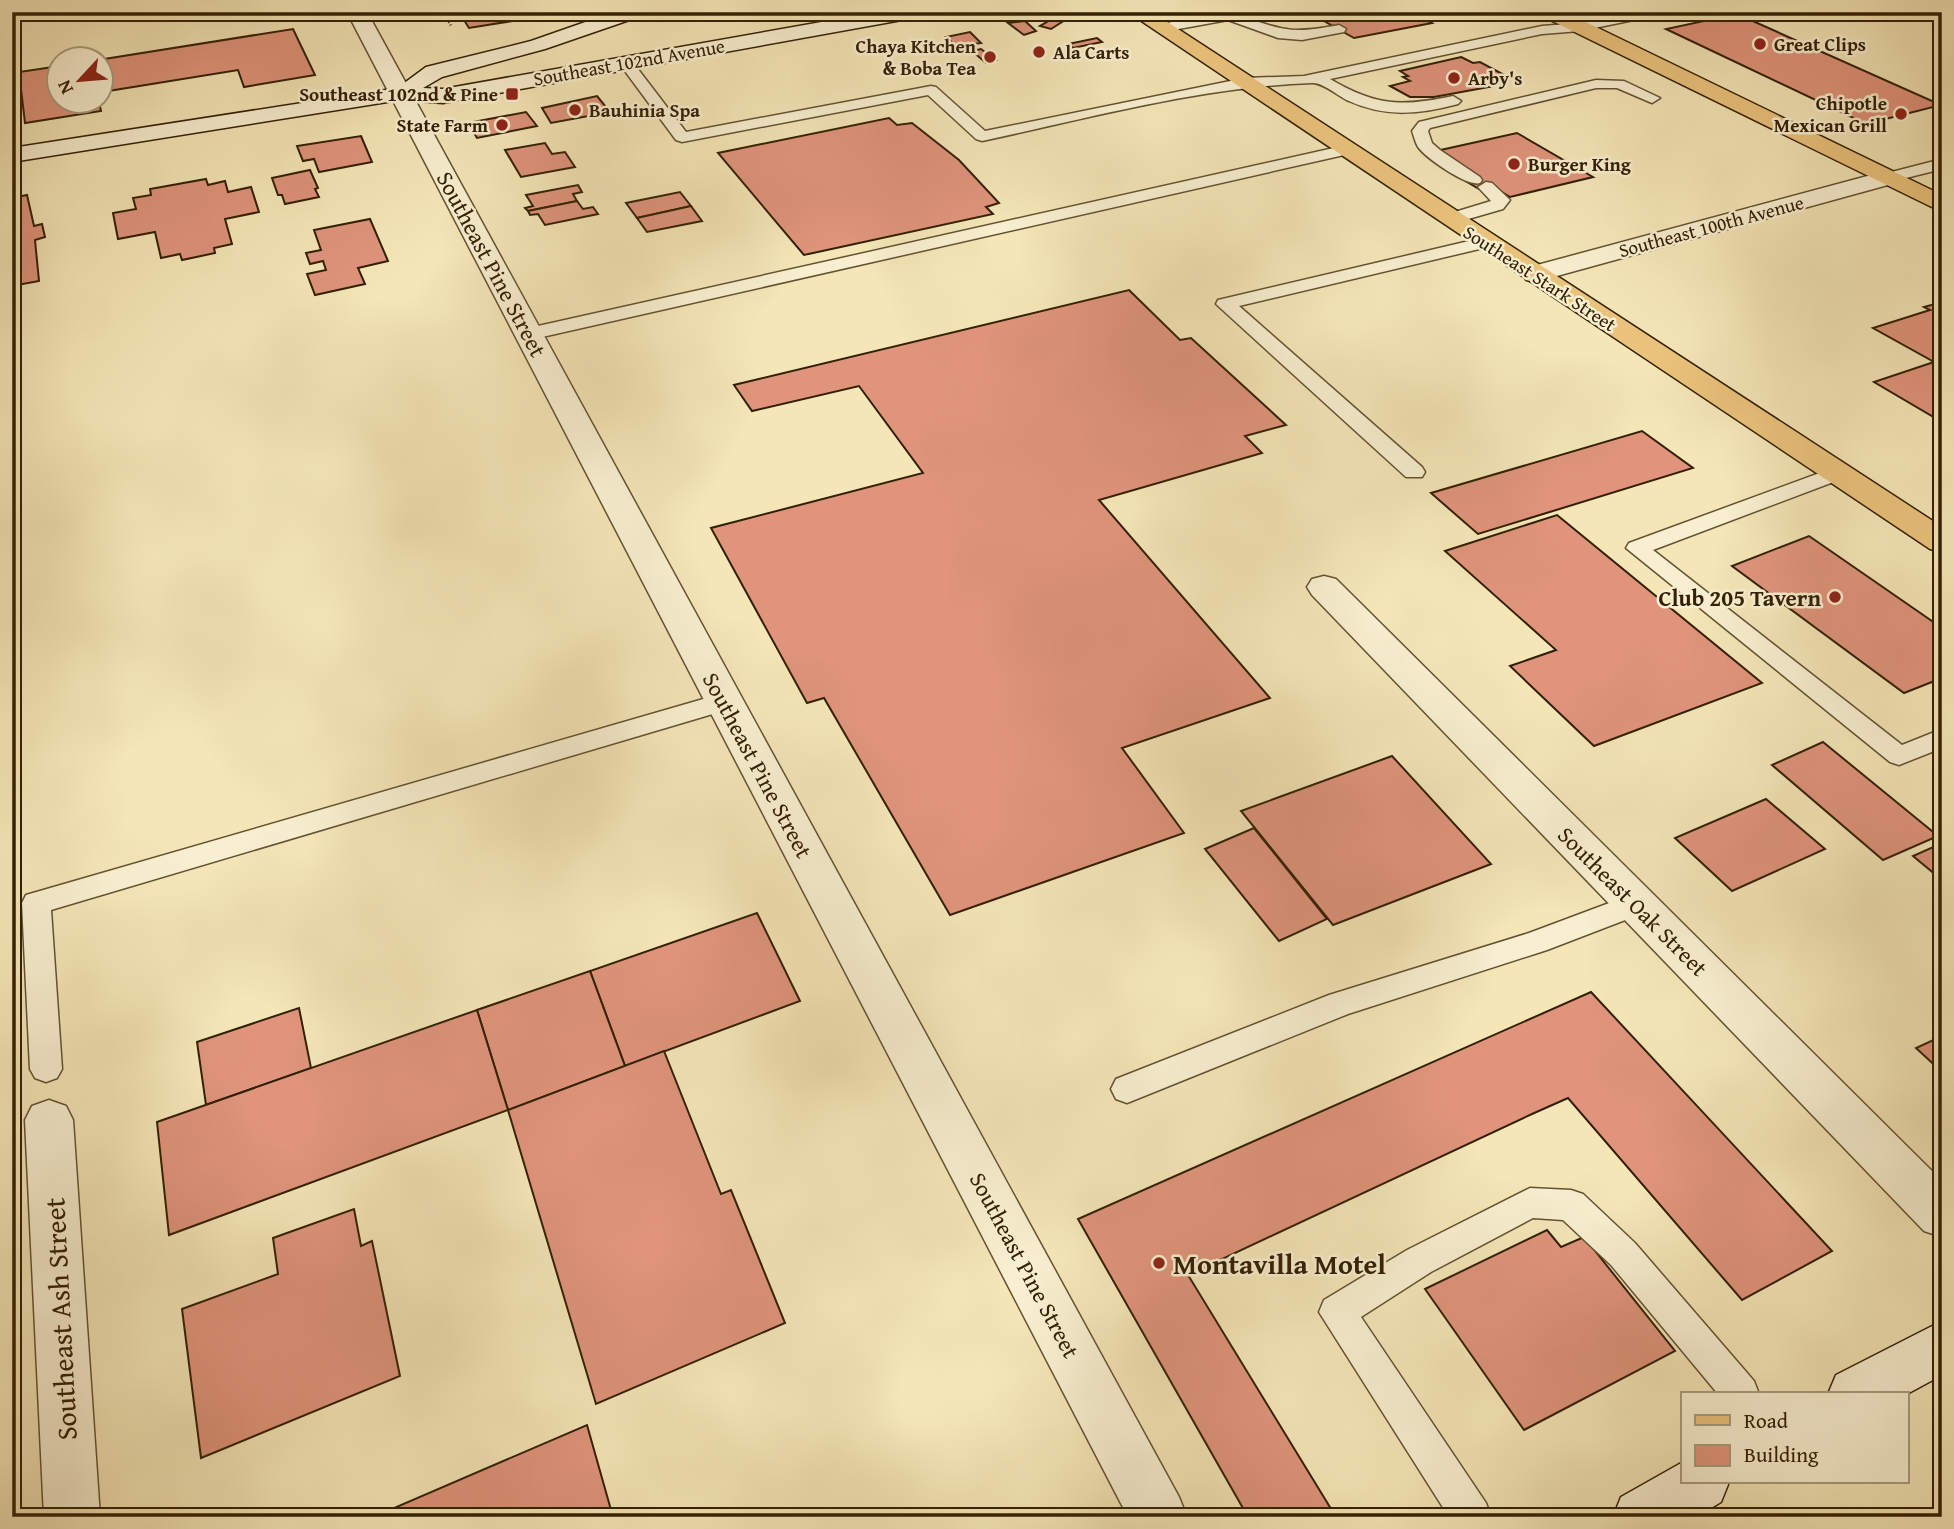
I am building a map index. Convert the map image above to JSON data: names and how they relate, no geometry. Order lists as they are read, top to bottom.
{
  "streets": {
    "main road": ["Southeast Stark Street"],
    "street": [
      "Southeast 102nd Avenue",
      "Southeast 100th Avenue",
      "Southeast Pine Street",
      "Southeast Oak Street",
      "Southeast Ash Street"
    ]
  },
  "crossings": [
    ["Southeast 102nd Avenue", "Southeast Pine Street"],
    ["Southeast 100th Avenue", "Southeast Stark Street"]
  ],
  "places": {
    "other": [
      "Great Clips",
      "Ala Carts",
      "Chaya Kitchen & Boba Tea",
      "Arby's",
      "Bauhinia Spa",
      "Chipotle Mexican Grill",
      "State Farm",
      "Burger King",
      "Club 205 Tavern",
      "Montavilla Motel"
    ],
    "transit": ["Southeast 102nd & Pine"]
  },
  "legend": ["Road", "Building"],
  "north": "bottom left"
}
